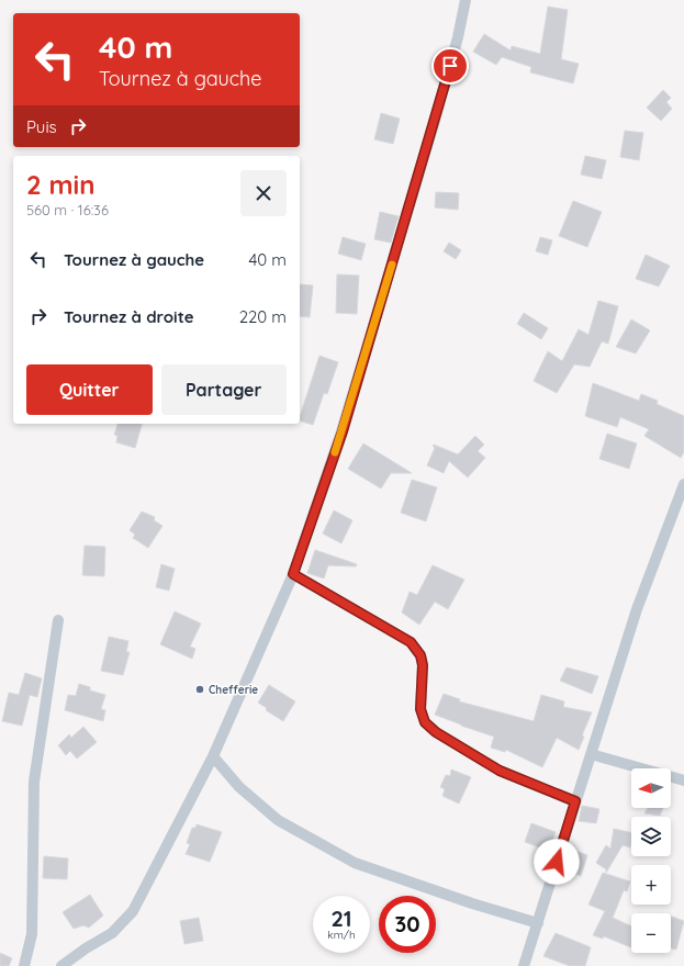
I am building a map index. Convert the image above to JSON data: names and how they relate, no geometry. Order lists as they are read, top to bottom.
{
  "places": ["Chefferie"],
  "north": "left",
  "page": {
    "turn": ["40 m", "Tournez à gauche"],
    "then": "Puis",
    "heading": ["2 min", "560 m · 16:36"],
    "list": [
      {
        "name": "Tournez à gauche",
        "value": "40 m"
      },
      {
        "name": "Tournez à droite",
        "value": "220 m"
      }
    ],
    "buttons": ["Quitter", "Partager"],
    "map_buttons": ["+", "−"],
    "speed": "21 km/h",
    "limit": "30"
  }
}
